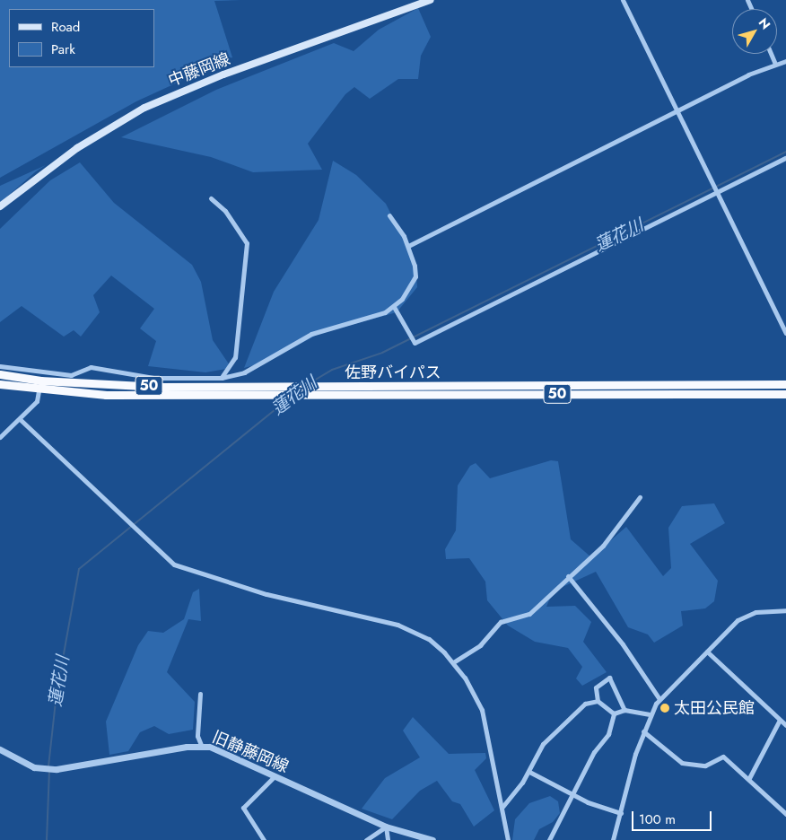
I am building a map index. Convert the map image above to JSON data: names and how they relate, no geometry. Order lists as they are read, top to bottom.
{
  "streets": {
    "highway": ["佐野バイパス", "50"],
    "main road": ["中藤岡線"],
    "street": ["旧静藤岡線"]
  },
  "water": ["蓮花川"],
  "places": ["太田公民館"],
  "legend": ["Road", "Park"],
  "scale_bar": "100 m",
  "north": "top right"
}
